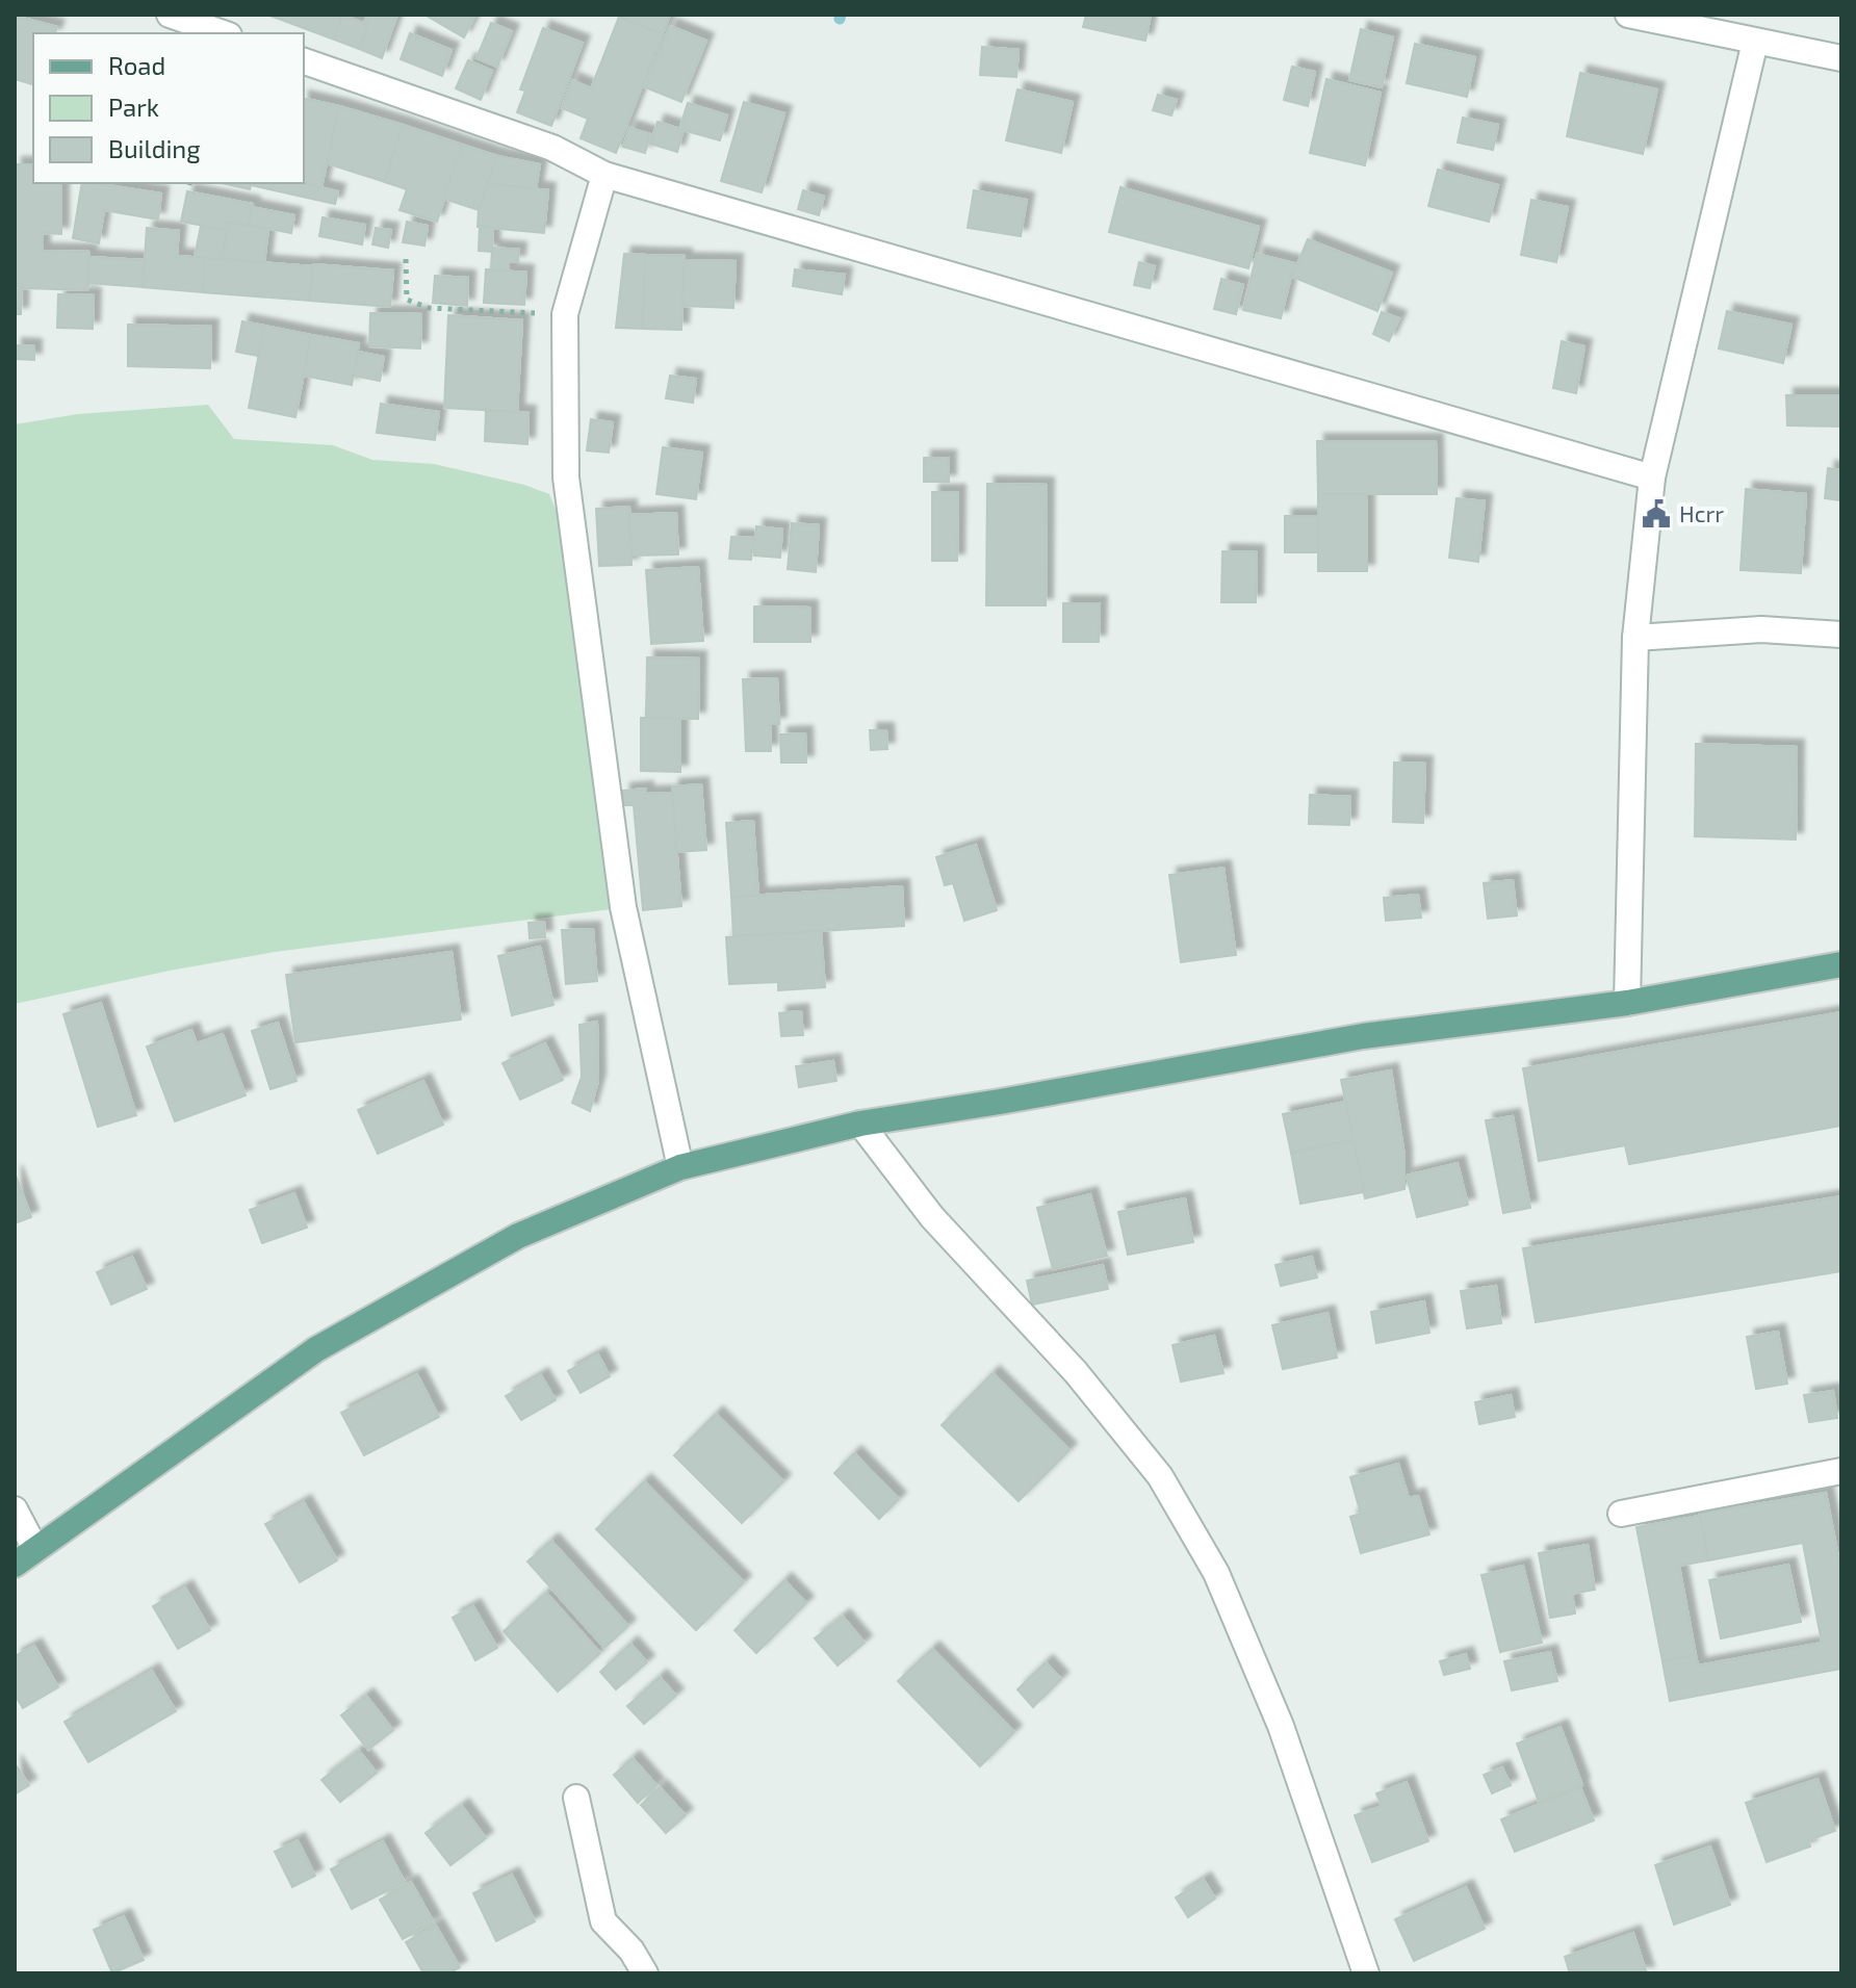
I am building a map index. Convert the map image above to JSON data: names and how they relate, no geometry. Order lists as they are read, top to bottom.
{
  "places": {
    "public building": ["Hcrr"]
  },
  "legend": ["Road", "Park", "Building"]
}
